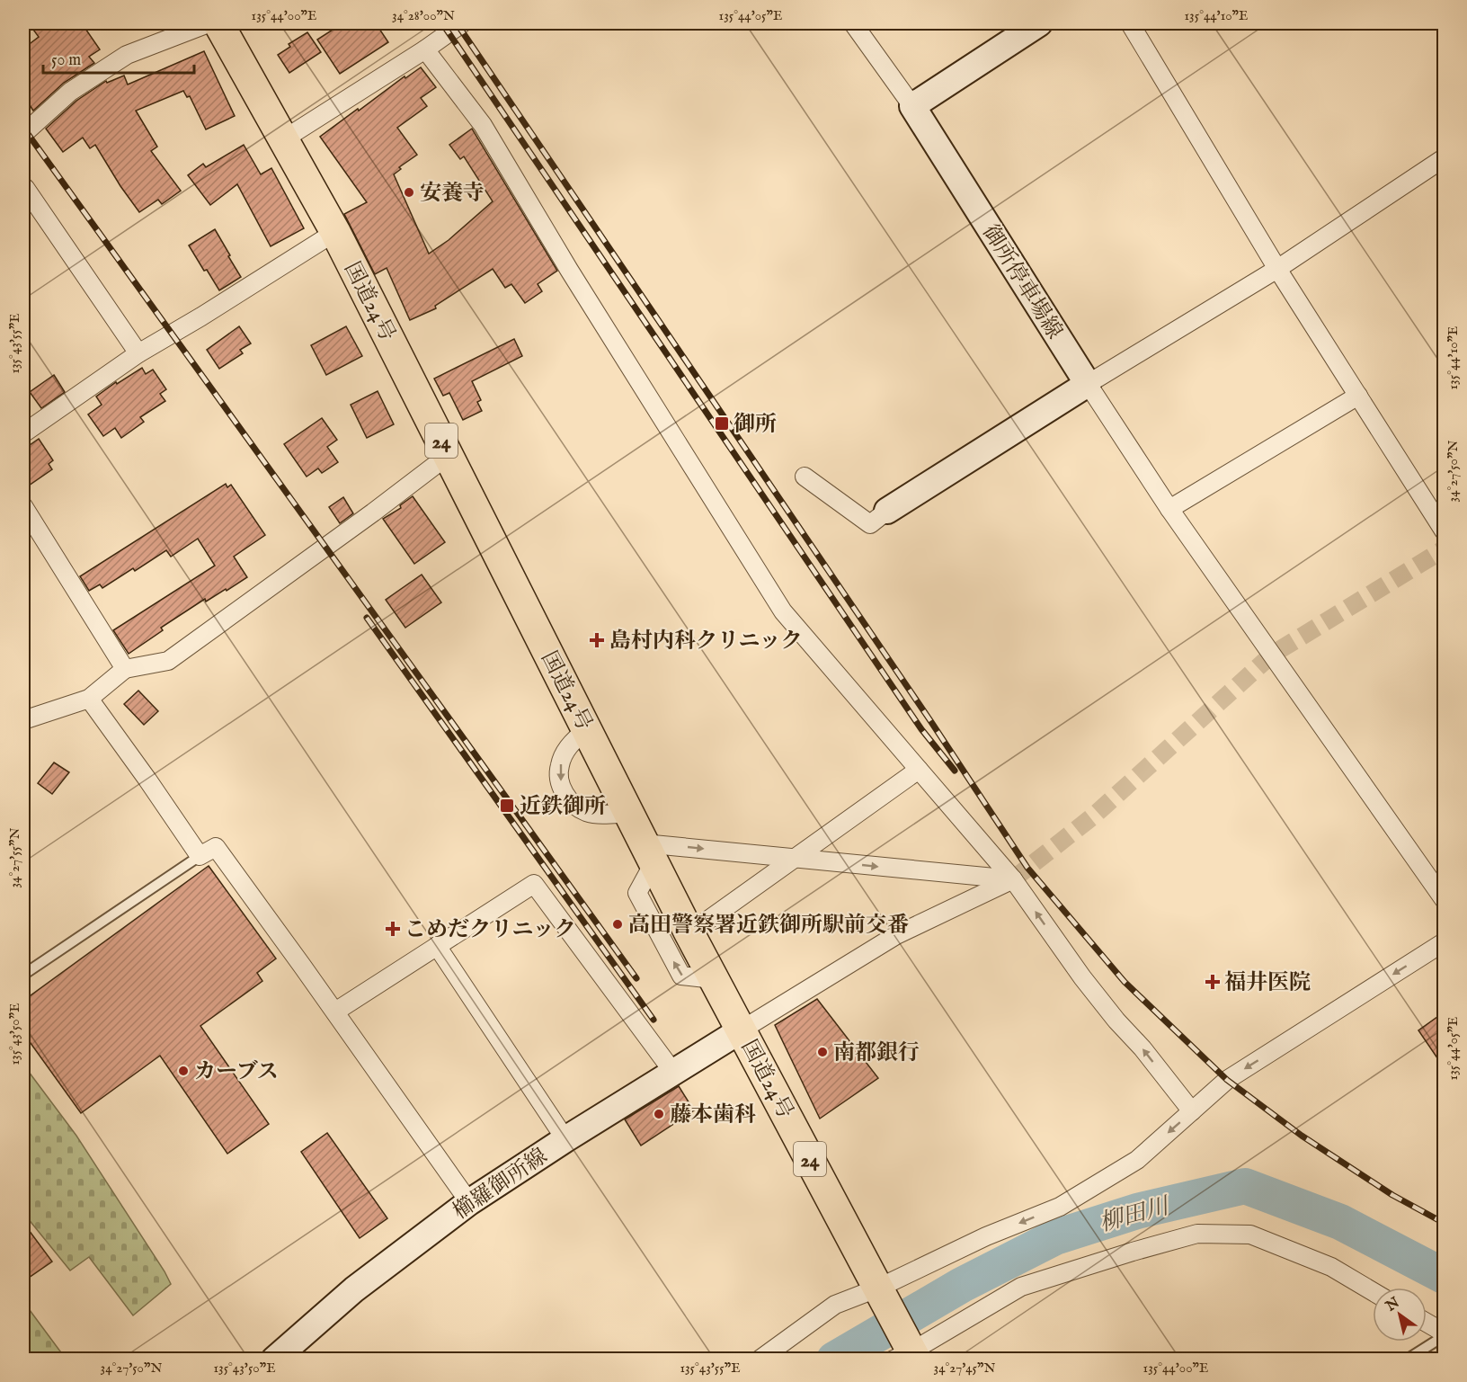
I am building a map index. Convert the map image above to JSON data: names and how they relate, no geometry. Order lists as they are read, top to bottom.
{
  "streets": {
    "highway": ["国道24号", "24"],
    "main road": ["御所停車場線", "櫛羅御所線"]
  },
  "crossings": [
    ["国道24号", "櫛羅御所線"]
  ],
  "water": ["柳田川"],
  "places": {
    "other": [
      "安養寺",
      "高田警察署近鉄御所駅前交番",
      "南都銀行",
      "カーブス",
      "藤本歯科"
    ],
    "transit": ["御所", "近鉄御所"],
    "health": ["島村内科クリニック", "こめだクリニック", "福井医院"]
  },
  "scale_bar": "50 m",
  "north": "top left",
  "coordinates": [
    "135°44'00\"E",
    "34°28'00\"N",
    "135°44'05\"E",
    "135°44'10\"E",
    "135°43'55\"E",
    "34°27'50\"N",
    "34°27'55\"N",
    "135°43'50\"E",
    "34°27'45\"N"
  ]
}
